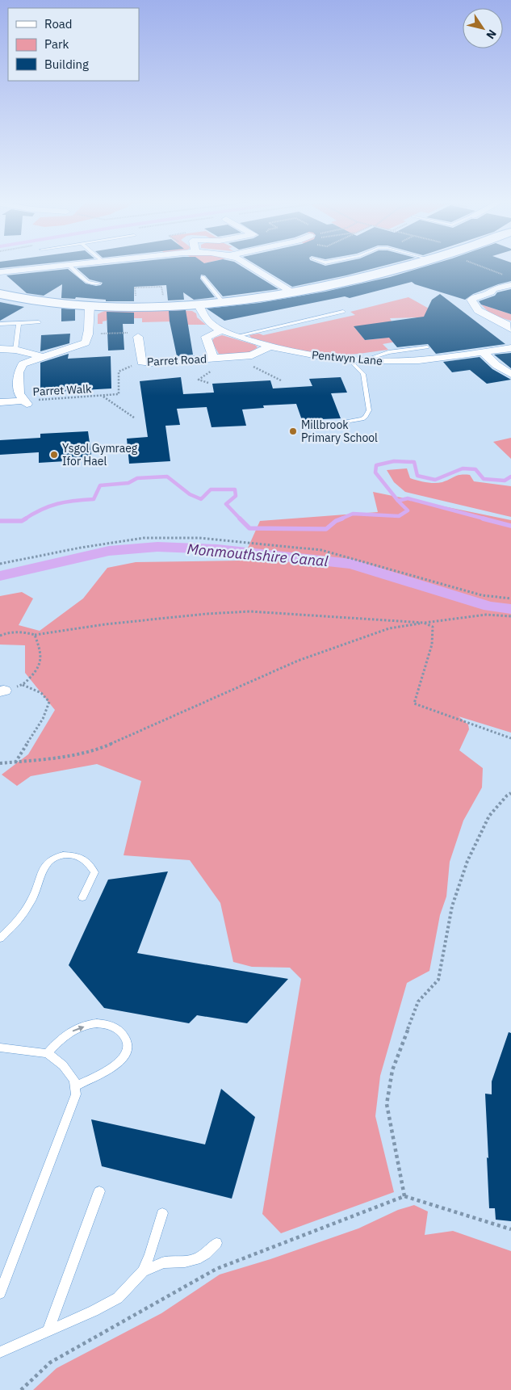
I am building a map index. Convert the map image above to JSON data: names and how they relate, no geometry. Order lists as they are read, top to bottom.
{
  "streets": {
    "street": ["Pentwyn Lane", "Parret Road"],
    "path": ["Parret Walk"]
  },
  "crossings": [
    ["Pentwyn Lane", "Parret Road"],
    ["Parret Road", "Parret Walk"]
  ],
  "water": ["Monmouthshire Canal"],
  "places": ["Millbrook Primary School", "Ysgol Gymraeg Ifor Hael"],
  "legend": ["Road", "Park", "Building"],
  "north": "bottom right"
}
